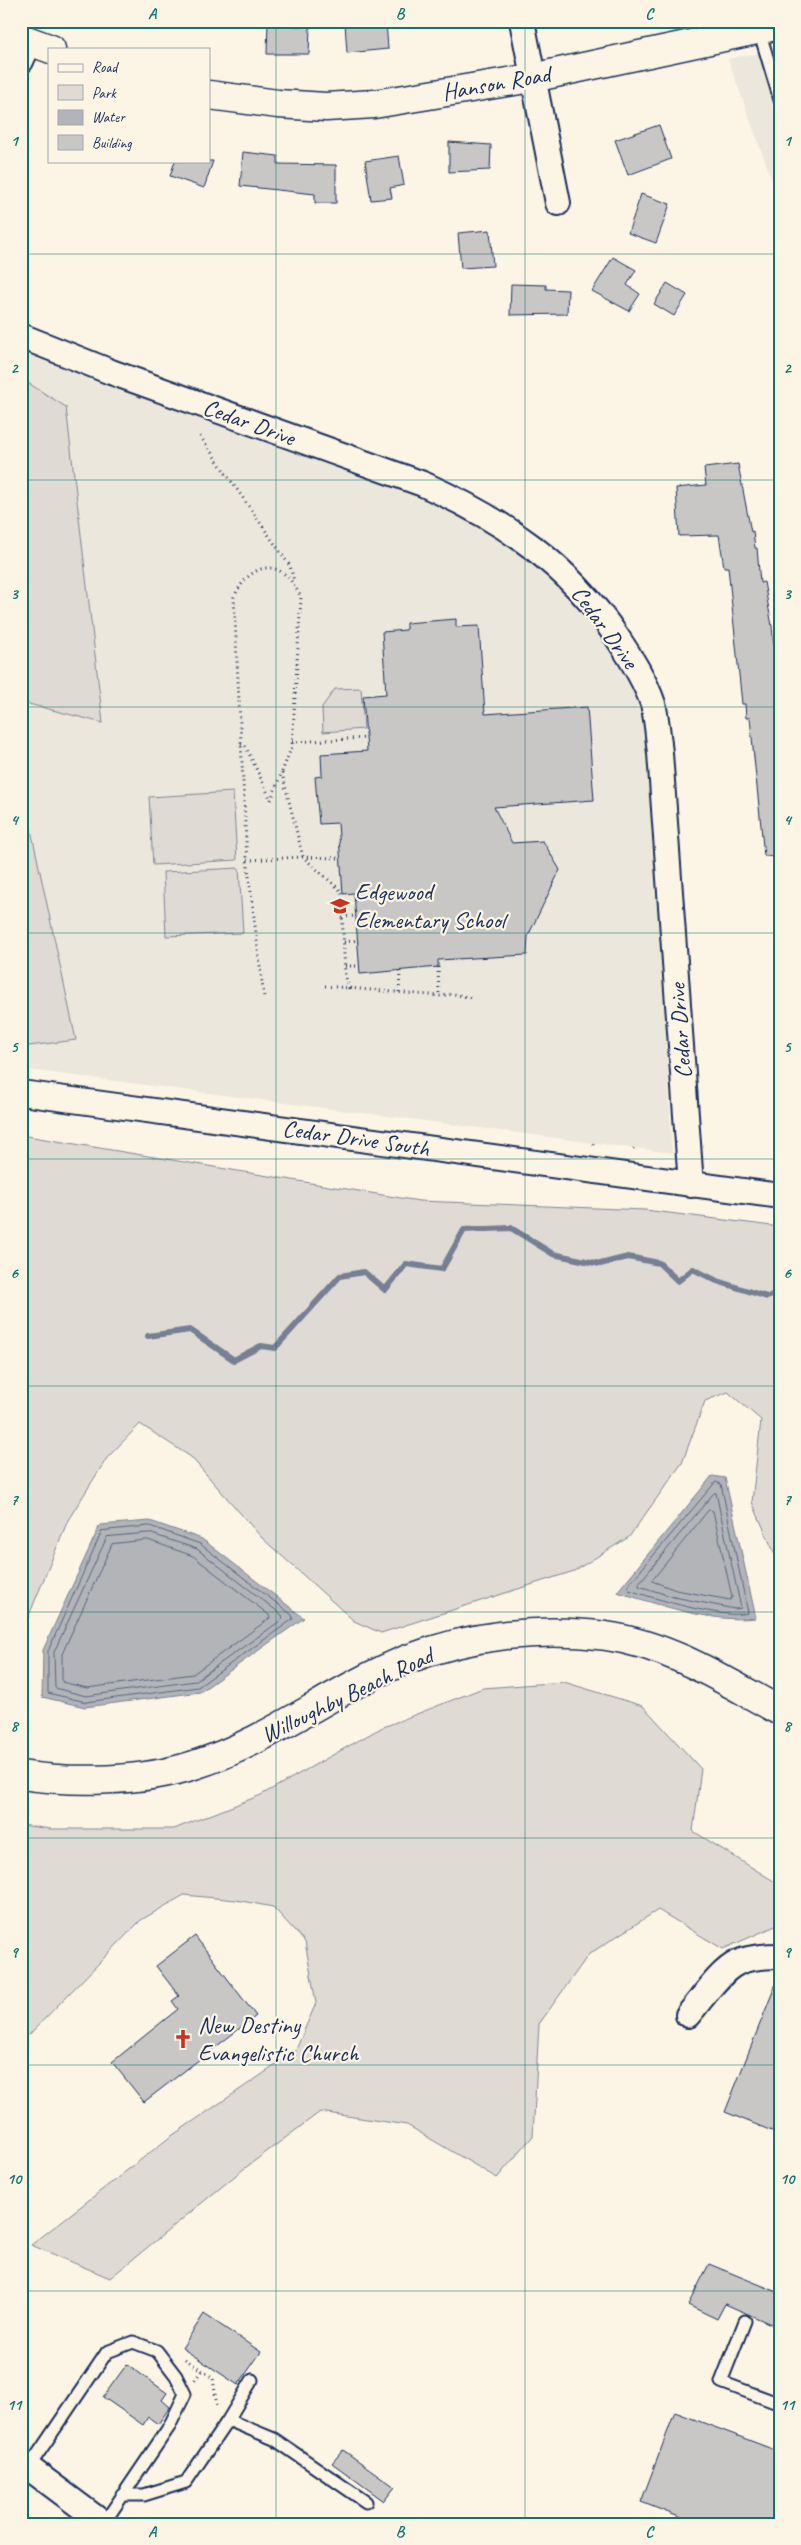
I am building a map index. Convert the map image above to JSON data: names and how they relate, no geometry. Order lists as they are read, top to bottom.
{
  "streets": {
    "street": [
      "Hanson Road",
      "Cedar Drive",
      "Cedar Drive South",
      "Willoughby Beach Road"
    ]
  },
  "crossings": [
    ["Cedar Drive", "Cedar Drive South"]
  ],
  "places": {
    "school or university": ["Edgewood Elementary School"],
    "church": ["New Destiny Evangelistic Church"]
  },
  "legend": [
    "Road",
    "Park",
    "Water",
    "Building"
  ],
  "grid": {
    "columns": ["A", "B", "C"],
    "rows": [
      "1",
      "2",
      "3",
      "4",
      "5",
      "6",
      "7",
      "8",
      "9",
      "10",
      "11"
    ]
  }
}
